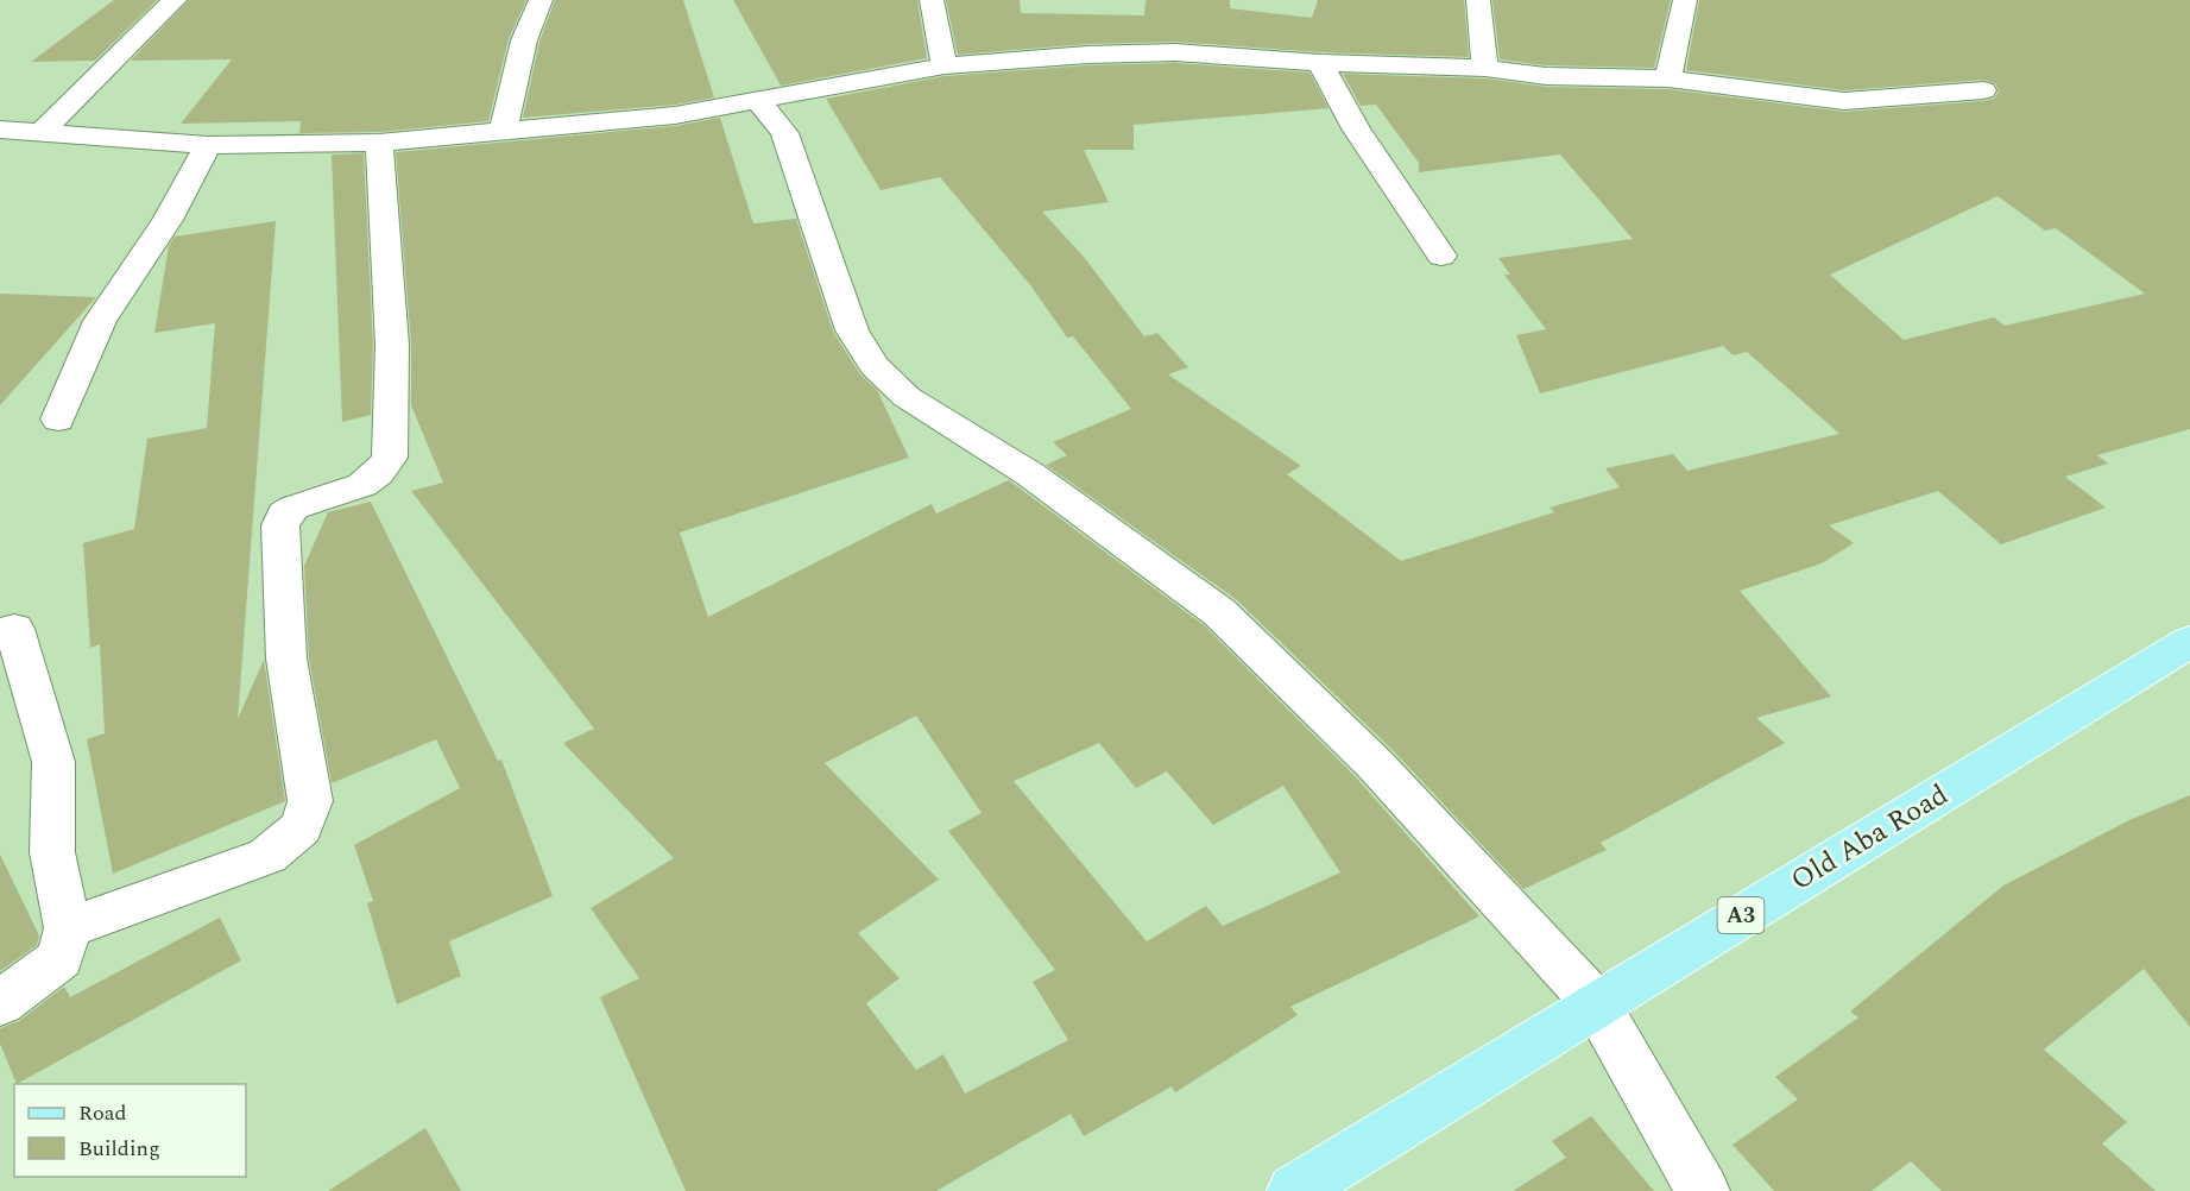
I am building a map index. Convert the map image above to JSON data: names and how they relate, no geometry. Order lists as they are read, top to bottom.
{
  "streets": {
    "main road": ["Old Aba Road", "A3"]
  },
  "legend": ["Road", "Building"]
}
